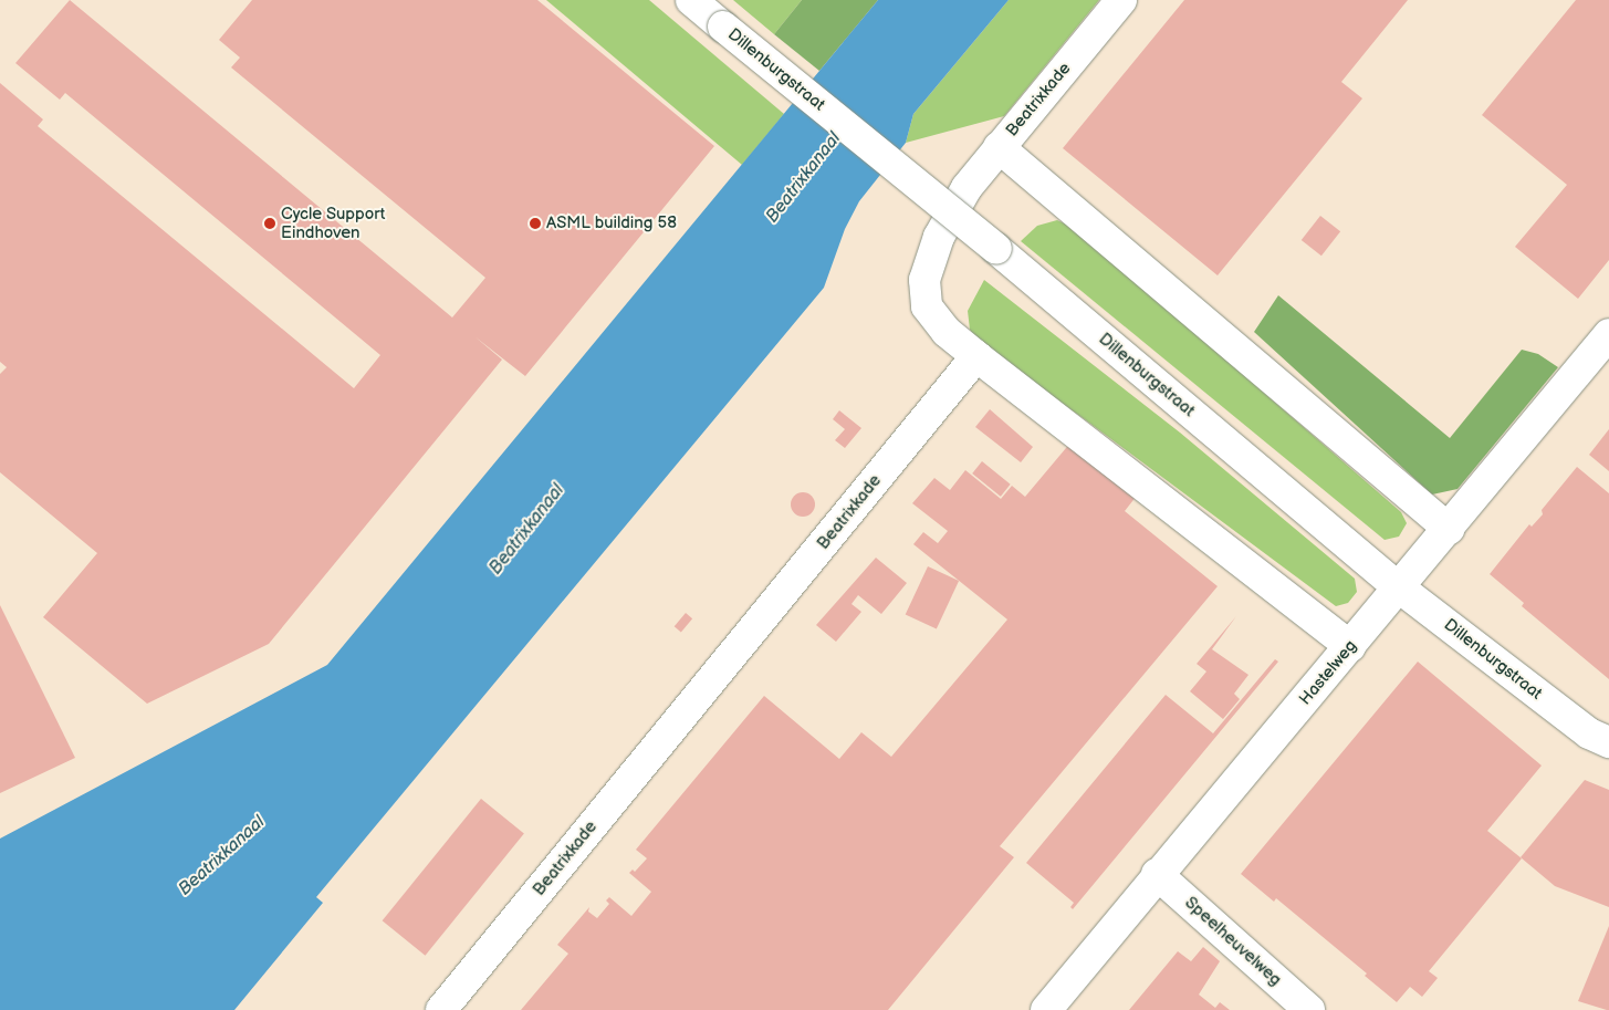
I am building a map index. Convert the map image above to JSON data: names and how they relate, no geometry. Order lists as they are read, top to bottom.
{
  "streets": {
    "street": [
      "Dillenburgstraat",
      "Beatrixkade",
      "Hastelweg",
      "Speelheuvelweg"
    ]
  },
  "crossings": [
    ["Dillenburgstraat", "Hastelweg"],
    ["Hastelweg", "Speelheuvelweg"]
  ],
  "water": ["Beatrixkanaal"],
  "places": ["Cycle Support Eindhoven", "ASML building 58"]
}
